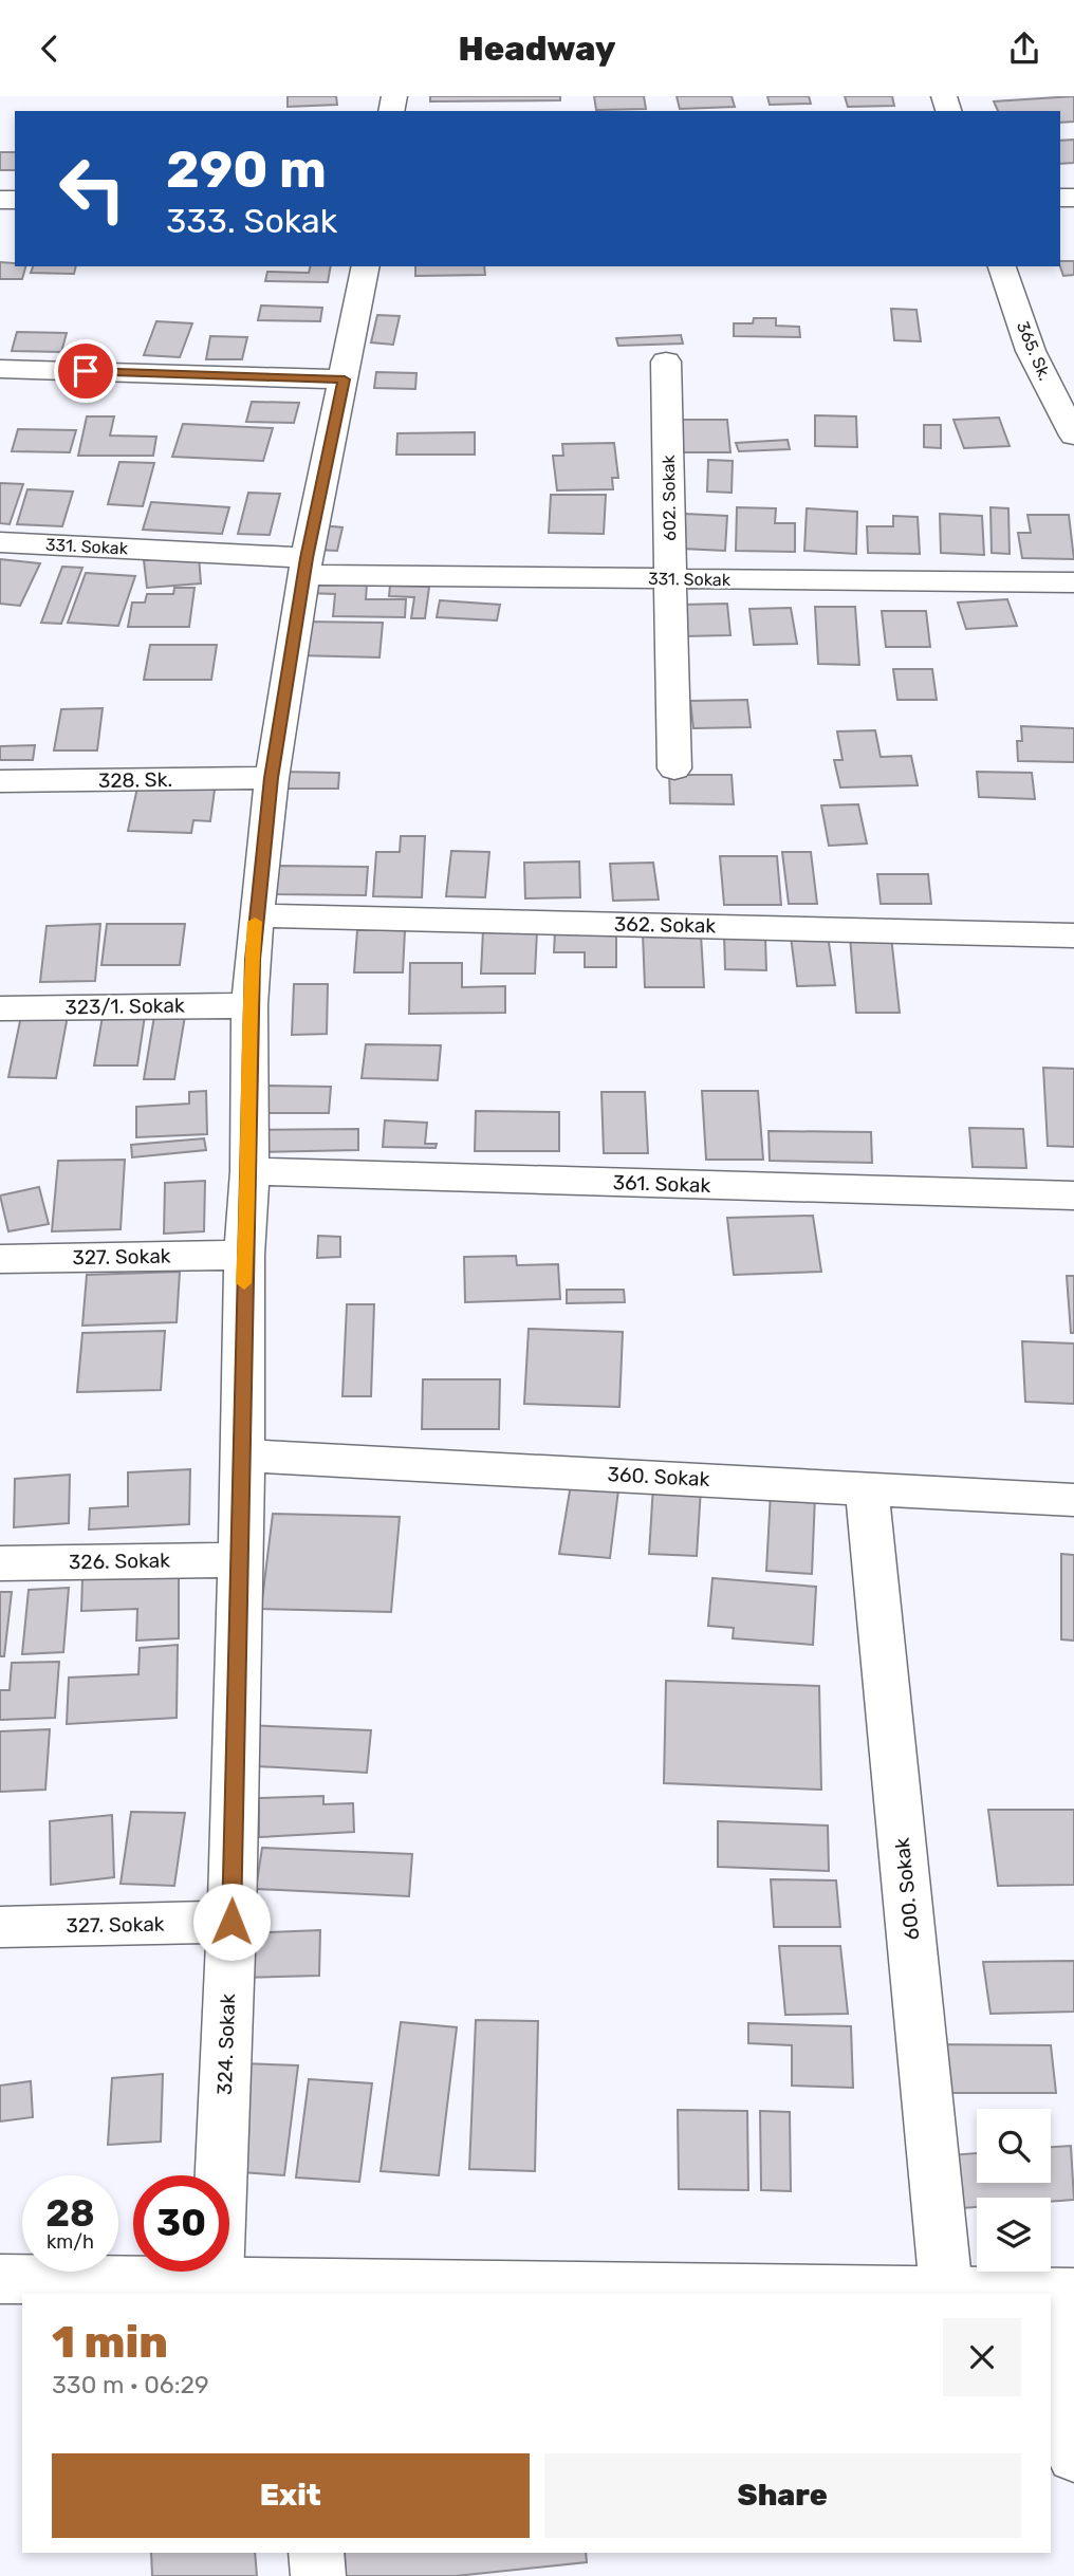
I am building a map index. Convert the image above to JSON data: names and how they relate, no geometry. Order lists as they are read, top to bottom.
{
  "streets": {
    "street": [
      "365. Sk.",
      "602. Sokak",
      "331. Sokak",
      "328. Sk.",
      "362. Sokak",
      "323/1. Sokak",
      "361. Sokak",
      "327. Sokak",
      "360. Sokak",
      "326. Sokak",
      "600. Sokak",
      "324. Sokak"
    ]
  },
  "crossings": [
    ["602. Sokak", "331. Sokak"],
    ["331. Sokak", "324. Sokak"],
    ["328. Sk.", "324. Sokak"],
    ["362. Sokak", "324. Sokak"],
    ["323/1. Sokak", "324. Sokak"],
    ["361. Sokak", "324. Sokak"],
    ["327. Sokak", "324. Sokak"],
    ["360. Sokak", "600. Sokak"],
    ["360. Sokak", "324. Sokak"],
    ["326. Sokak", "324. Sokak"]
  ],
  "page": {
    "header": "Headway",
    "turn": ["290 m", "333. Sokak"],
    "speed": "28 km/h",
    "limit": "30",
    "heading": ["1 min", "330 m · 06:29"],
    "buttons": ["Exit", "Share"]
  }
}
